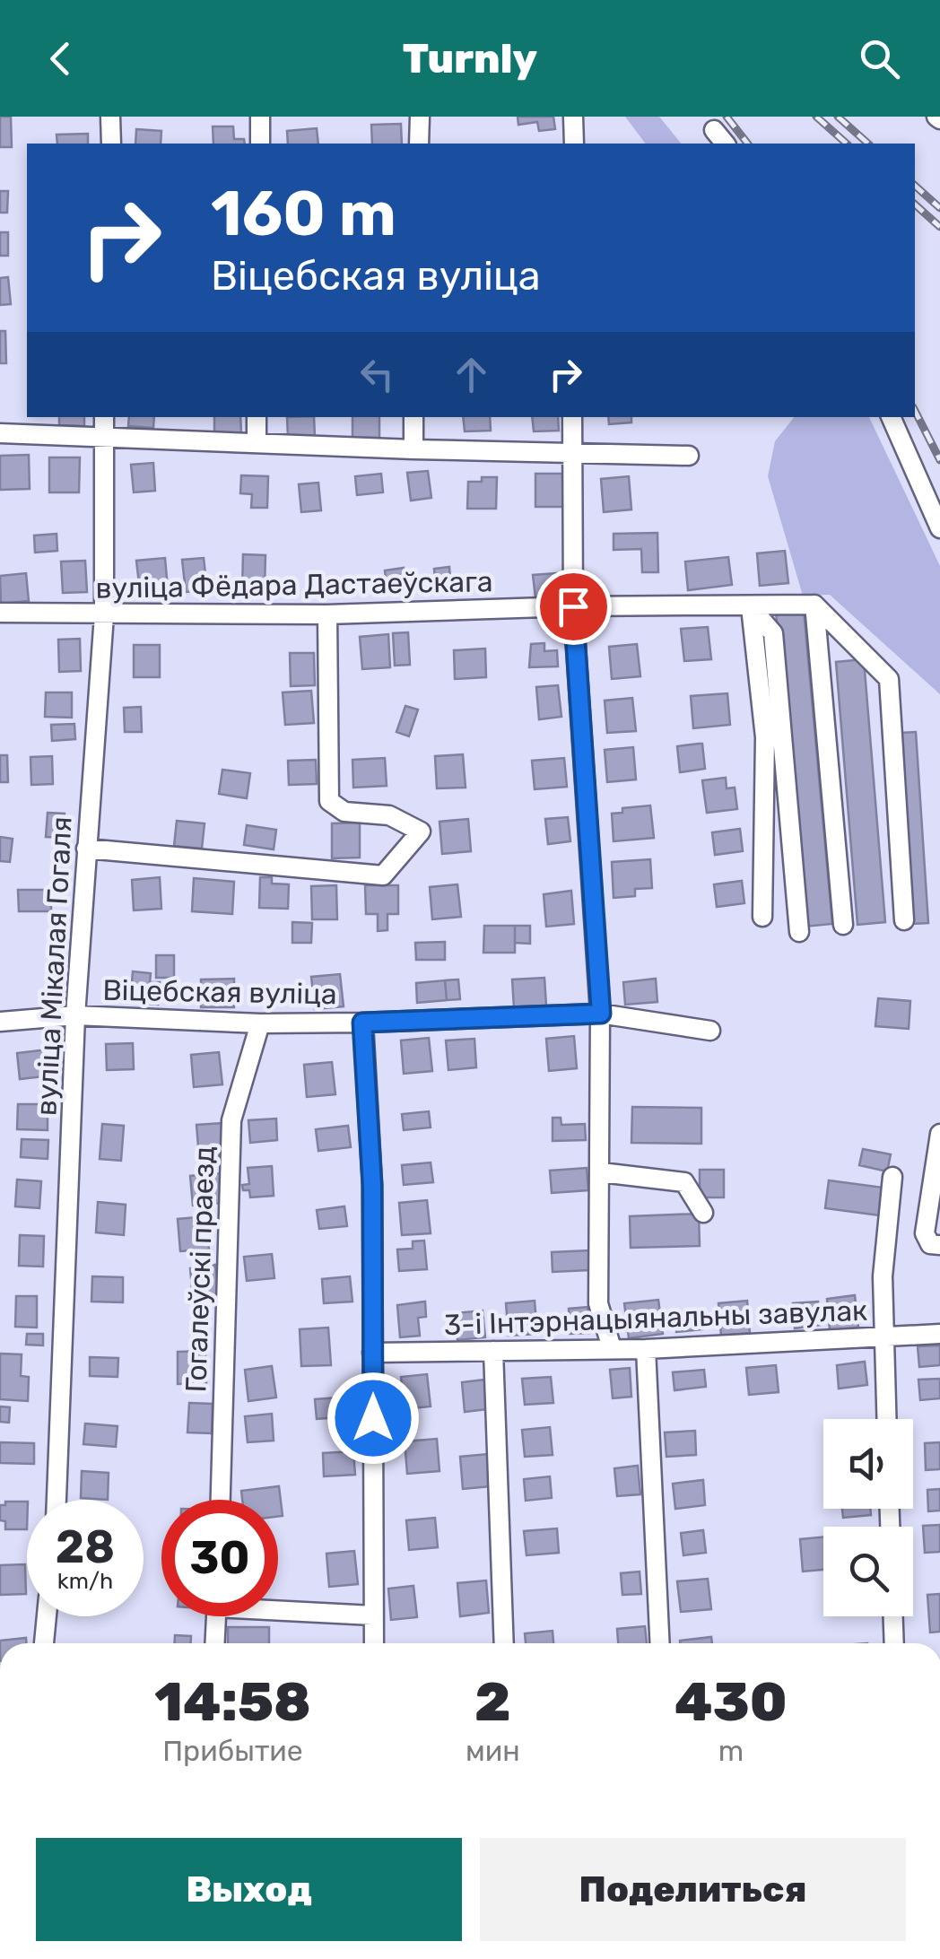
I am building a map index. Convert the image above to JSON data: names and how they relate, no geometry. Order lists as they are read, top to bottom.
{
  "streets": {
    "street": [
      "вуліца Фёдара Дастаеўскага",
      "вуліца Мікалая Гогаля",
      "Віцебская вуліца",
      "Гогалеўскі праезд",
      "3-і Інтэрнацыянальны завулак"
    ]
  },
  "crossings": [
    ["вуліца Фёдара Дастаеўскага", "вуліца Мікалая Гогаля"],
    ["вуліца Мікалая Гогаля", "Віцебская вуліца"],
    ["Віцебская вуліца", "Гогалеўскі праезд"]
  ],
  "page": {
    "header": "Turnly",
    "turn": ["160 m", "Віцебская вуліца"],
    "speed": "28 km/h",
    "limit": "30",
    "eta": [
      "14:58",
      "Прибытие",
      "2",
      "мин",
      "430",
      "m"
    ],
    "buttons": ["Выход", "Поделиться"]
  }
}
